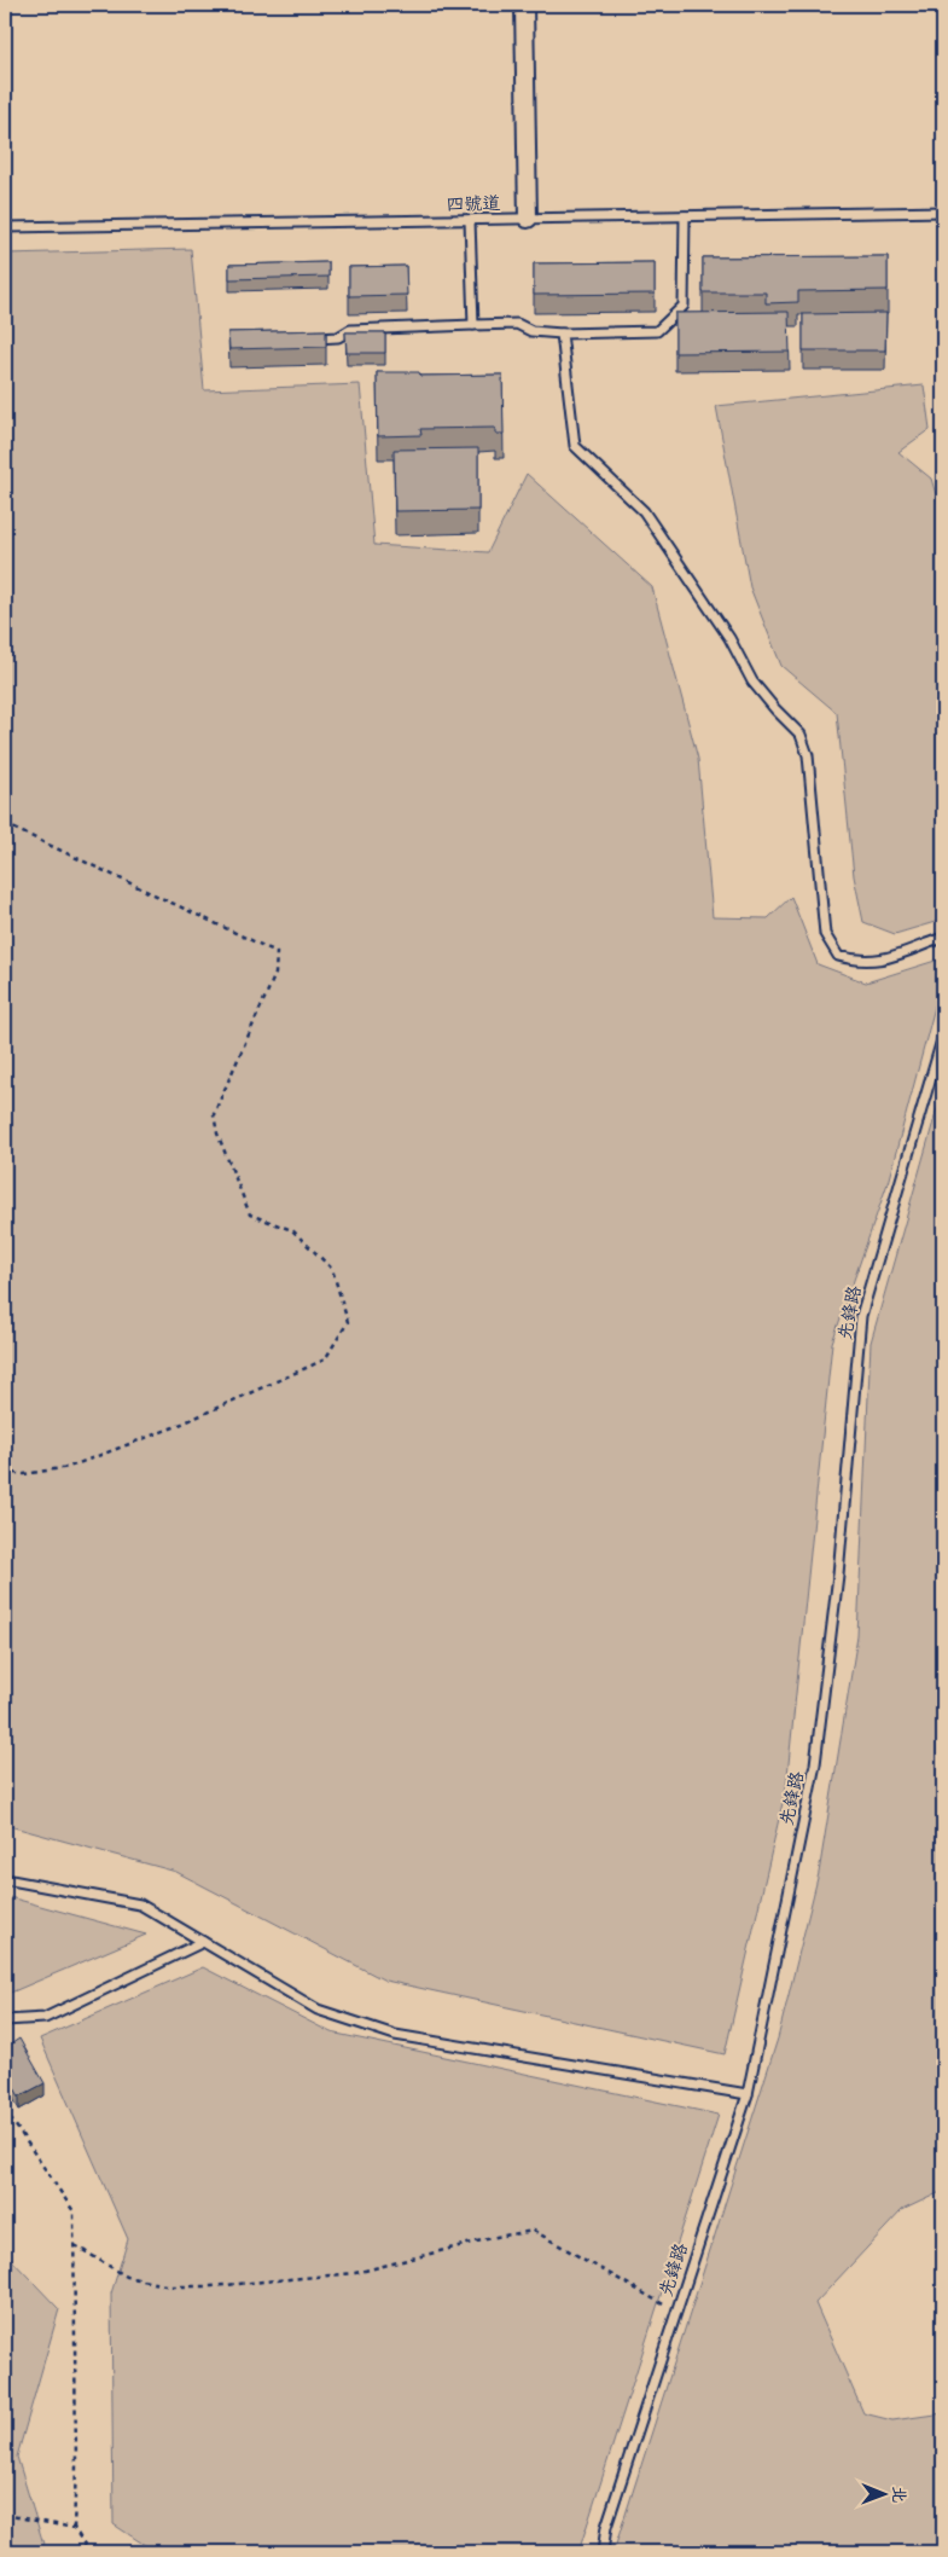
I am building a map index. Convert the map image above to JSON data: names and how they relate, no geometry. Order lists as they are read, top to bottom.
{
  "streets": {
    "lane": ["四號道", "先鋒路"]
  },
  "north": "right"
}
